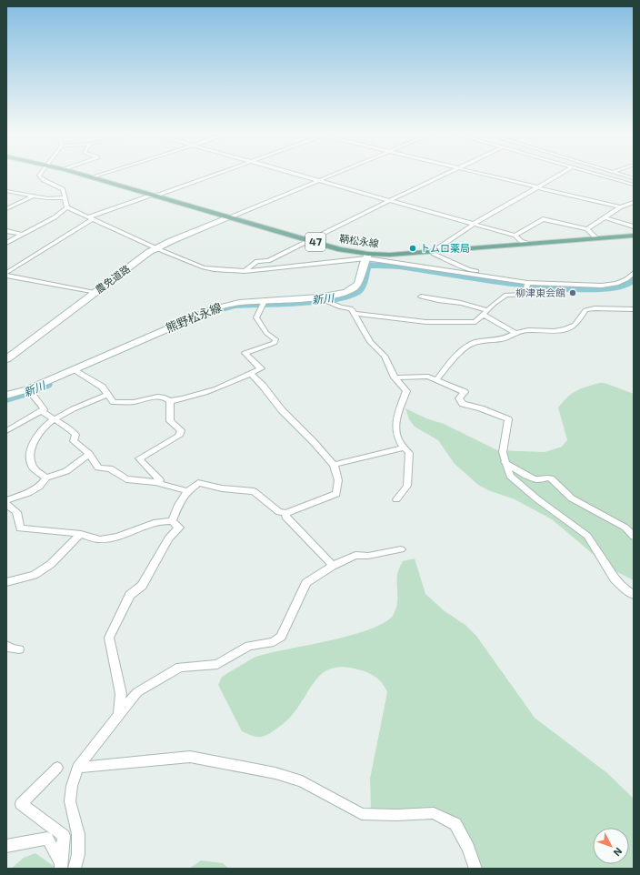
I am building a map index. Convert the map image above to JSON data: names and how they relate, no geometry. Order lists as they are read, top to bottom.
{
  "streets": {
    "main road": [
      "鞆松永線",
      "47",
      "農免道路",
      "熊野松永線"
    ]
  },
  "crossings": [
    ["鞆松永線", "農免道路"],
    ["鞆松永線", "熊野松永線"]
  ],
  "water": ["新川"],
  "places": ["トムロ薬局", "柳津東会館"],
  "north": "bottom right"
}
